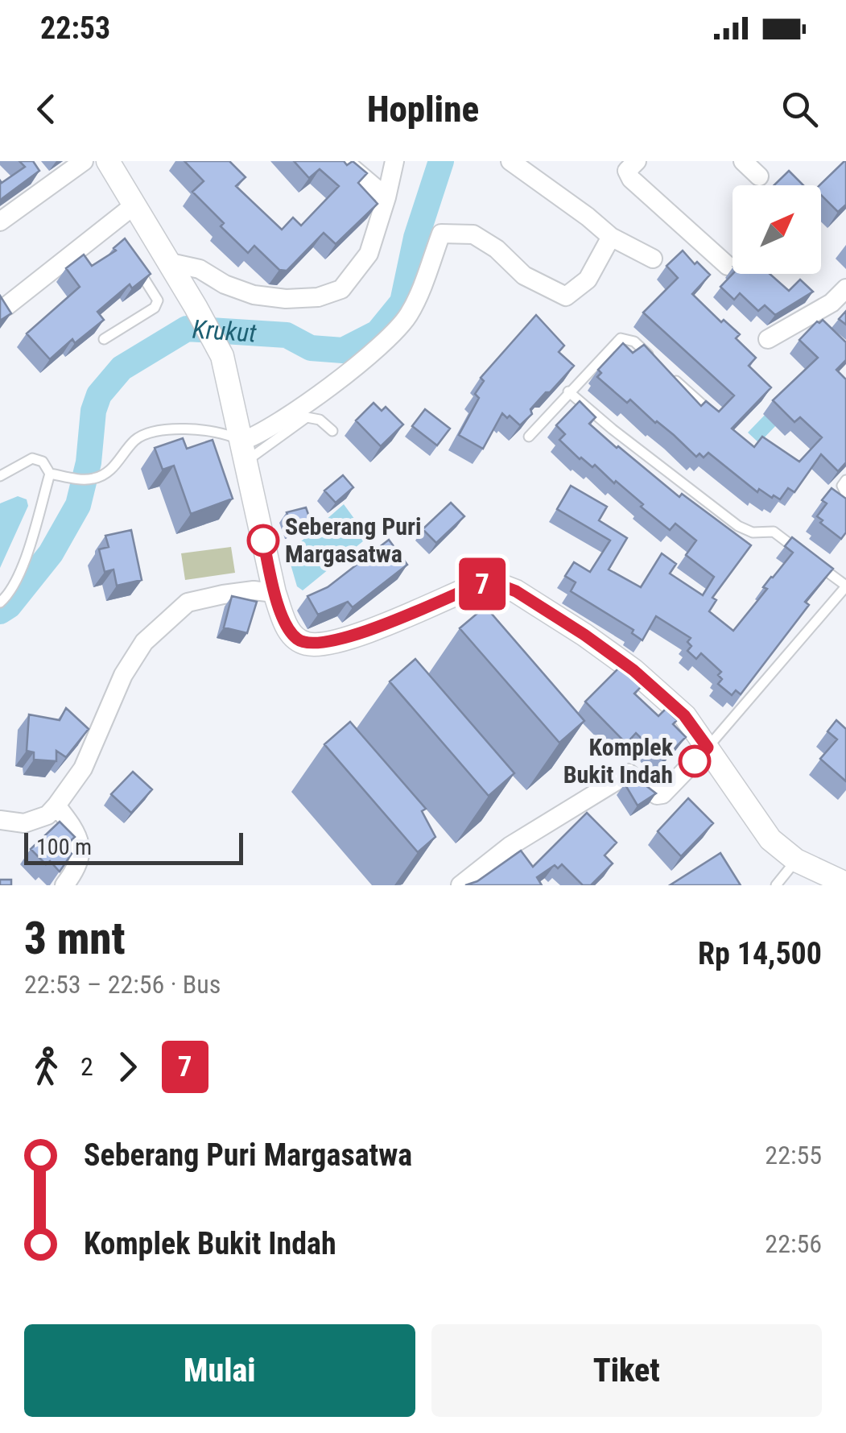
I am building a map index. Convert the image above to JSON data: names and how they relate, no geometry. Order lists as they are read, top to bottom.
{
  "water": ["Krukut"],
  "places": ["Seberang Puri Margasatwa", "Komplek Bukit Indah"],
  "lines": ["bus line 7"],
  "scale_bar": "100 m",
  "north": "top right",
  "page": {
    "status": "22:53",
    "header": "Hopline",
    "on_map": "7",
    "scale": "100 m",
    "heading": ["3 mnt", "22:53 – 22:56 · Bus", "Rp 14,500"],
    "legs": ["2", "7"],
    "list": [
      {
        "name": "Seberang Puri Margasatwa",
        "value": "22:55"
      },
      {
        "name": "Komplek Bukit Indah",
        "value": "22:56"
      }
    ],
    "buttons": ["Mulai", "Tiket"]
  }
}
